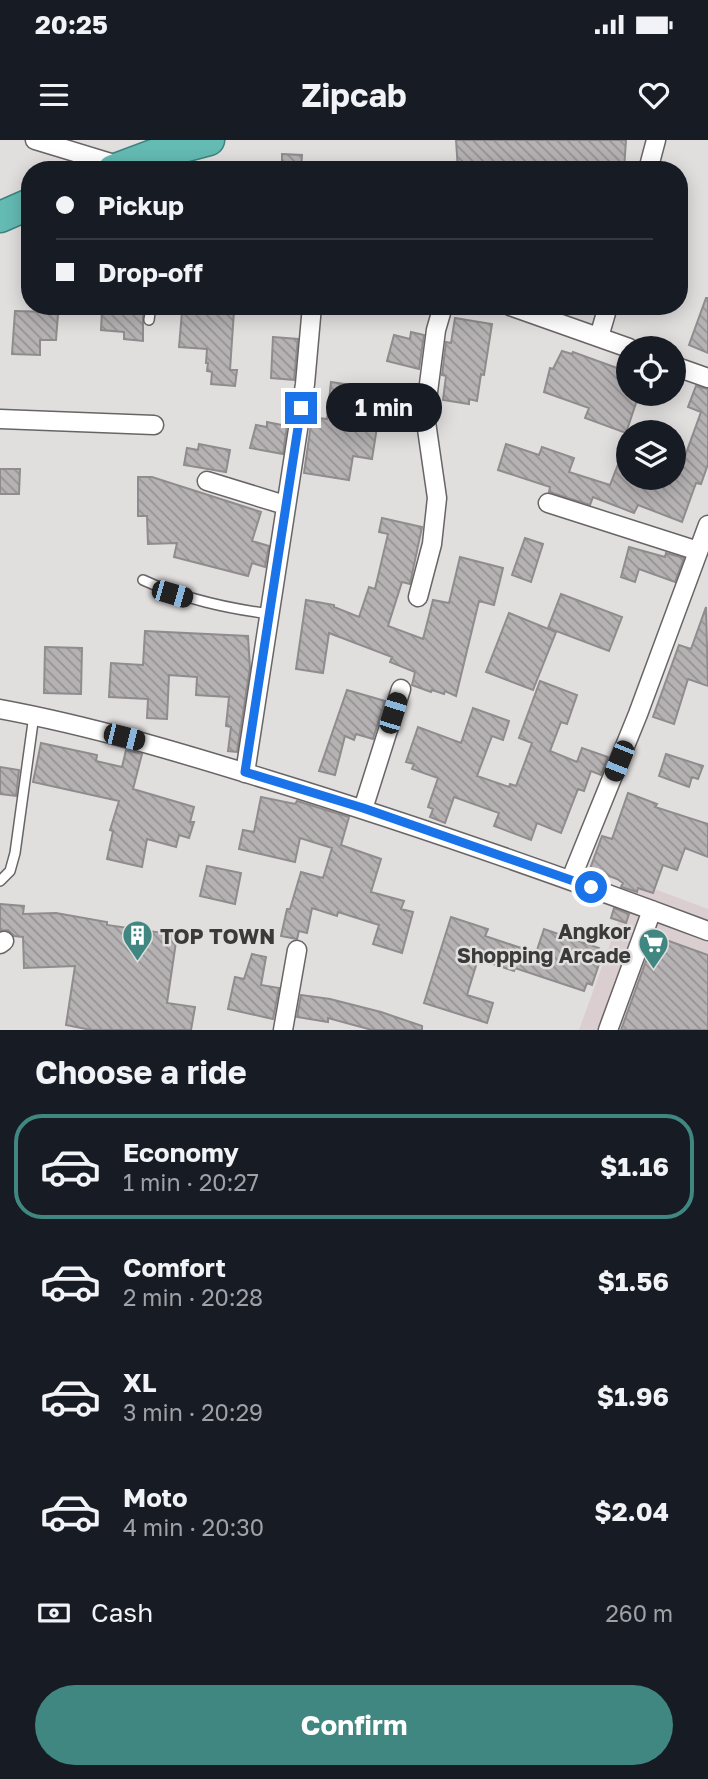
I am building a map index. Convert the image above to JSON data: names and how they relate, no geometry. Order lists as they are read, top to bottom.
{
  "places": {
    "building": ["TOP TOWN"],
    "supermarket": ["Angkor Shopping Arcade"]
  },
  "page": {
    "status": "20:25",
    "header": "Zipcab",
    "banner": ["Pickup", "Drop-off"],
    "bubble": "1 min",
    "heading": "Choose a ride",
    "list": [
      {
        "name": "Economy",
        "note": "1 min · 20:27",
        "value": "$1.16"
      },
      {
        "name": "Comfort",
        "note": "2 min · 20:28",
        "value": "$1.56"
      },
      {
        "name": "XL",
        "note": "3 min · 20:29",
        "value": "$1.96"
      },
      {
        "name": "Moto",
        "note": "4 min · 20:30",
        "value": "$2.04"
      }
    ],
    "pay": ["Cash", "260 m"],
    "buttons": "Confirm"
  }
}
